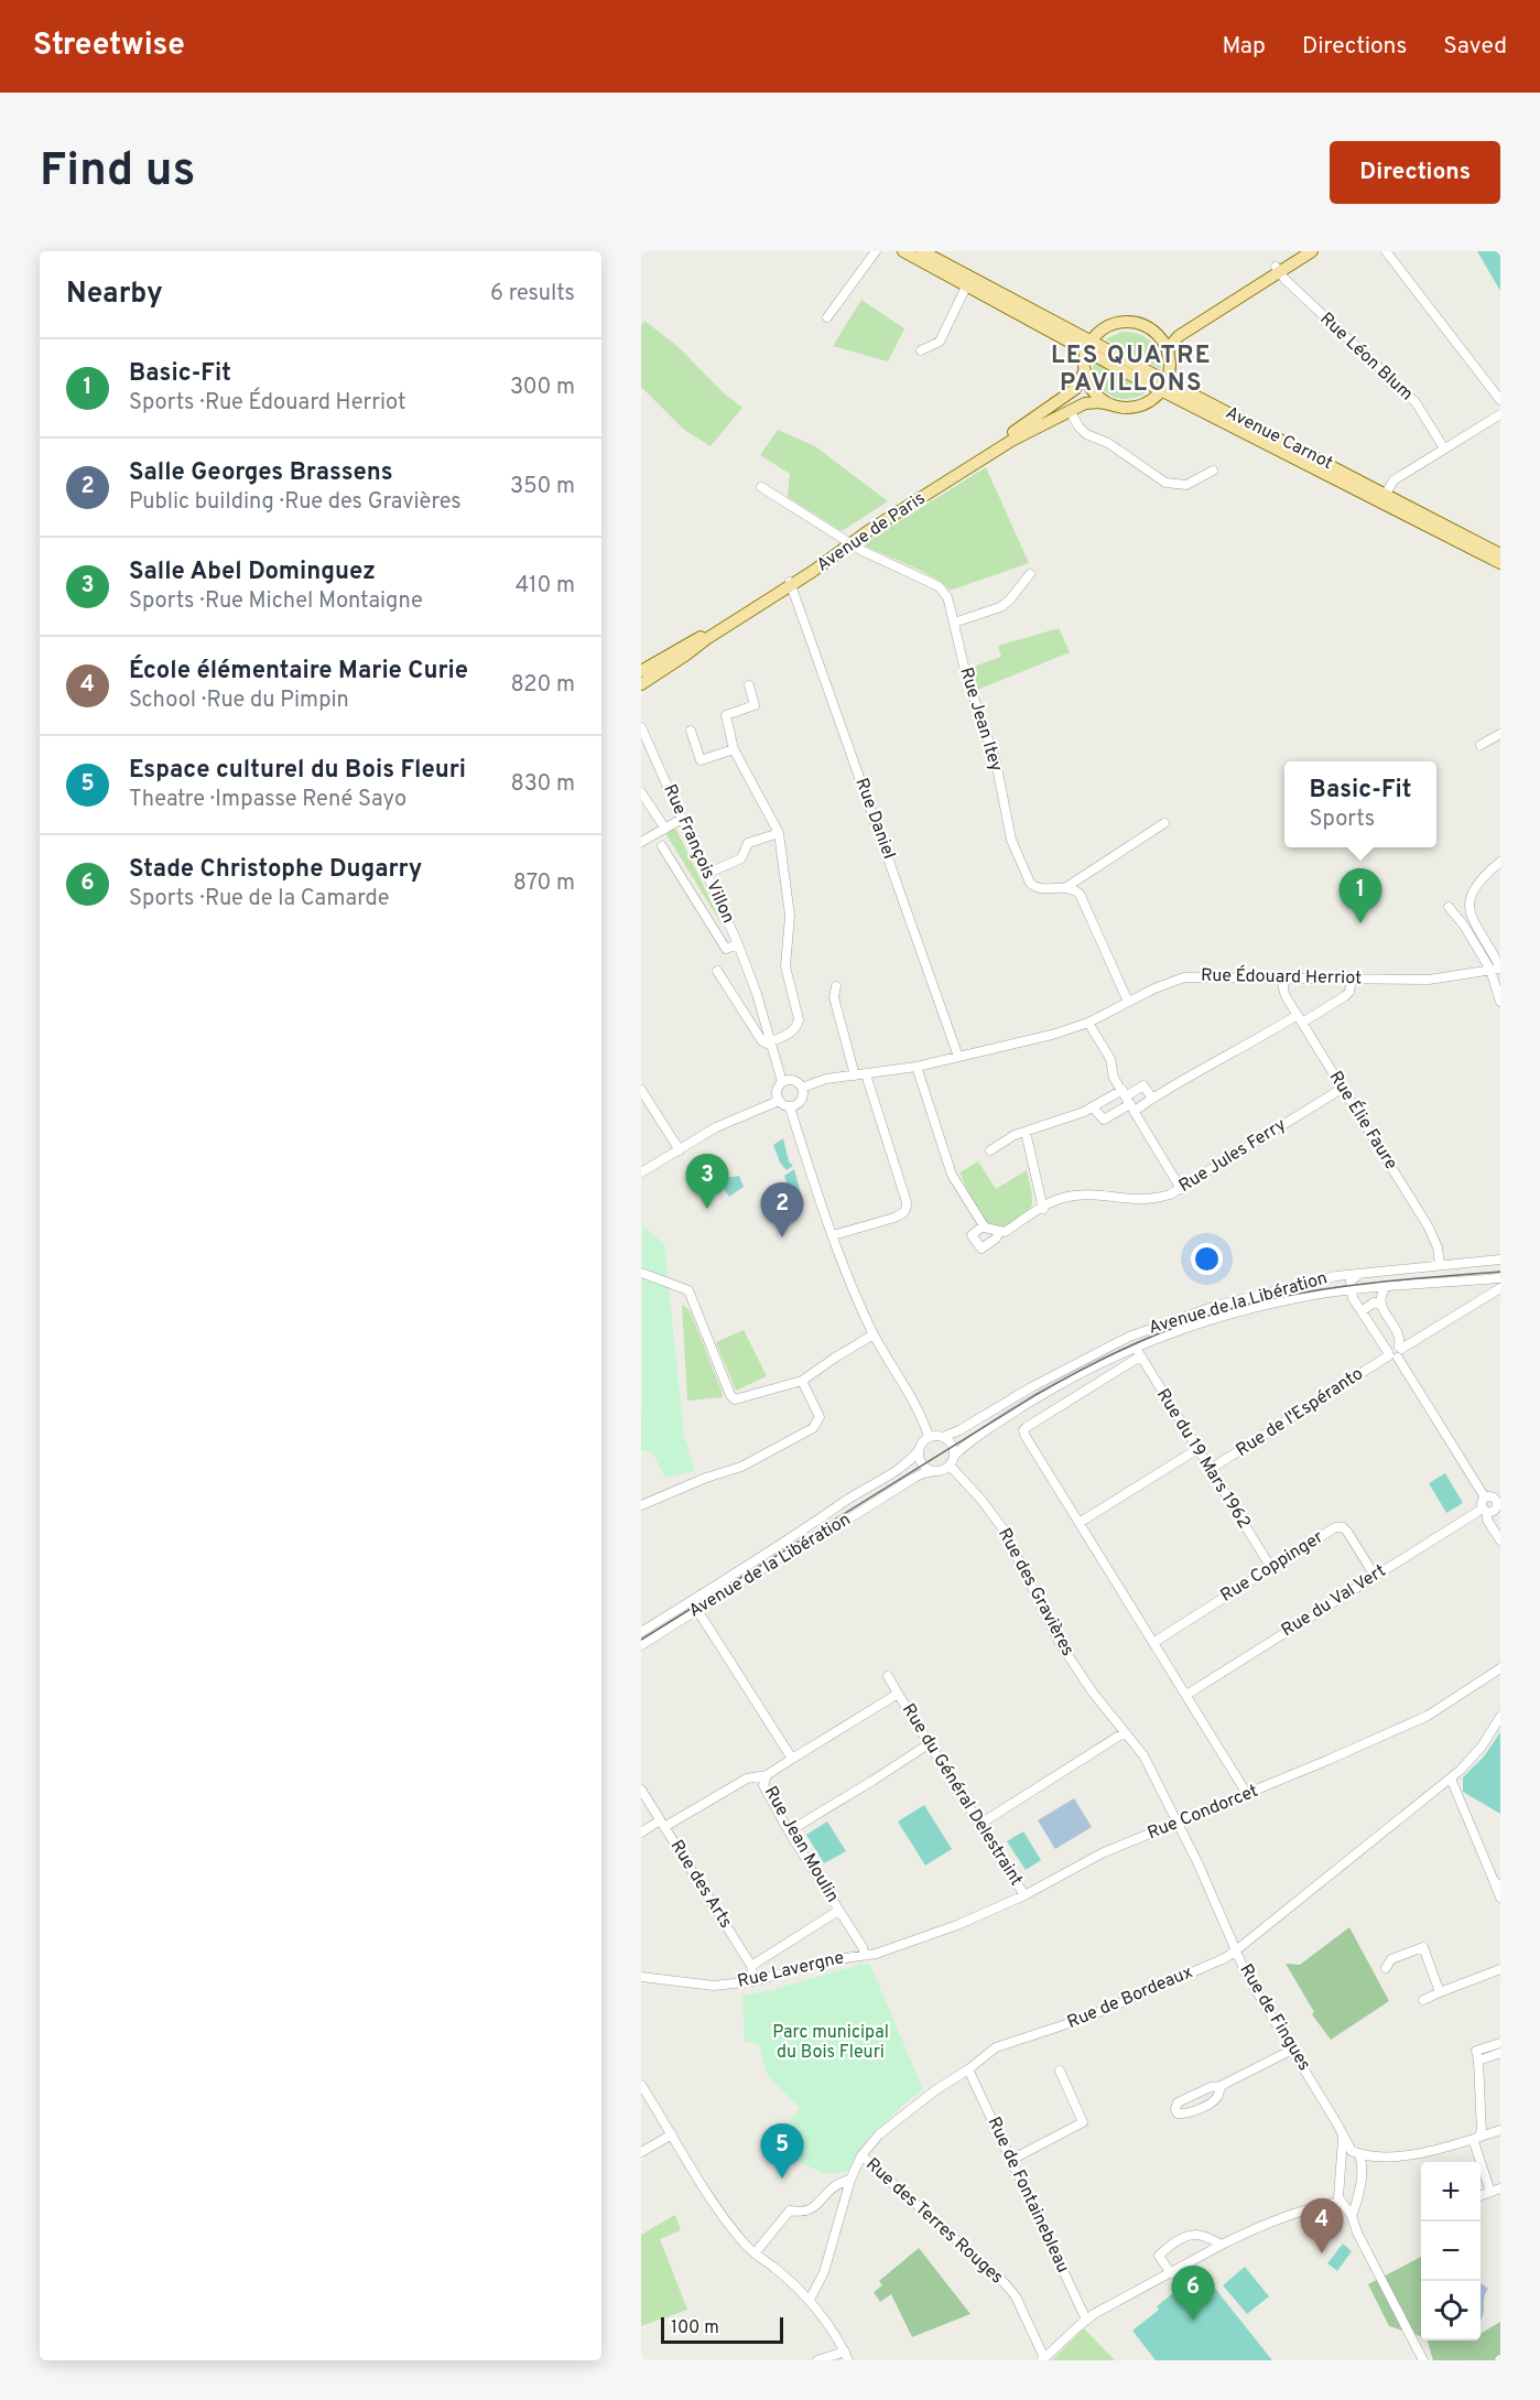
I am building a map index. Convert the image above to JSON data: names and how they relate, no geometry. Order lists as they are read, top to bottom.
{
  "streets": {
    "main road": ["Avenue Carnot", "Avenue de Paris"],
    "street": [
      "Rue Léon Blum",
      "Rue Jean Itey",
      "Rue Daniel",
      "Rue François Villon",
      "Rue Édouard Herriot",
      "Rue Élie Faure",
      "Rue Jules Ferry",
      "Avenue de la Libération",
      "Rue de l'Espéranto",
      "Rue du 19 Mars 1962",
      "Rue Coppinger",
      "Rue des Gravières",
      "Rue du Val Vert",
      "Rue du Général Delestraint",
      "Rue Condorcet",
      "Rue Jean Moulin",
      "Rue des Arts",
      "Rue Lavergne",
      "Rue de Bordeaux",
      "Rue de Fingues",
      "Rue de Fontainebleau",
      "Rue des Terres Rouges"
    ]
  },
  "crossings": [
    ["Avenue Carnot", "Avenue de Paris"],
    ["Avenue de Paris", "Rue Jean Itey"],
    ["Avenue de Paris", "Rue Daniel"],
    ["Rue Daniel", "Rue Édouard Herriot"],
    ["Rue François Villon", "Rue Édouard Herriot"],
    ["Rue Édouard Herriot", "Rue Élie Faure"],
    ["Rue Élie Faure", "Rue Jules Ferry"],
    ["Rue Élie Faure", "Avenue de la Libération"],
    ["Avenue de la Libération", "Rue du 19 Mars 1962"],
    ["Avenue de la Libération", "Rue des Gravières"],
    ["Rue de l'Espéranto", "Rue du 19 Mars 1962"],
    ["Rue du 19 Mars 1962", "Rue Coppinger"],
    ["Rue Coppinger", "Rue du Val Vert"],
    ["Rue des Gravières", "Rue Condorcet"],
    ["Rue des Gravières", "Rue de Fingues"],
    ["Rue du Général Delestraint", "Rue Condorcet"],
    ["Rue du Général Delestraint", "Rue Jean Moulin"],
    ["Rue Condorcet", "Rue Lavergne"],
    ["Rue Condorcet", "Rue de Fingues"],
    ["Rue Jean Moulin", "Rue Lavergne"],
    ["Rue des Arts", "Rue Lavergne"],
    ["Rue de Bordeaux", "Rue de Fingues"],
    ["Rue de Bordeaux", "Rue de Fontainebleau"],
    ["Rue de Bordeaux", "Rue des Terres Rouges"]
  ],
  "districts": ["LES QUATRE PAVILLONS"],
  "parks": ["Parc municipal du Bois Fleuri"],
  "scale_bar": "100 m",
  "page": {
    "header": "Streetwise",
    "nav": ["Map", "Directions", "Saved"],
    "buttons": "Directions",
    "title": "Find us",
    "heading": ["Nearby", "6 results"],
    "list": [
      {
        "mark": "1",
        "name": "Basic-Fit",
        "note": "Sports · Rue Édouard Herriot",
        "value": "300 m"
      },
      {
        "mark": "2",
        "name": "Salle Georges Brassens",
        "note": "Public building · Rue des Gravières",
        "value": "350 m"
      },
      {
        "mark": "3",
        "name": "Salle Abel Dominguez",
        "note": "Sports · Rue Michel Montaigne",
        "value": "410 m"
      },
      {
        "mark": "4",
        "name": "École élémentaire Marie Curie",
        "note": "School · Rue du Pimpin",
        "value": "820 m"
      },
      {
        "mark": "5",
        "name": "Espace culturel du Bois Fleuri",
        "note": "Theatre · Impasse René Sayo",
        "value": "830 m"
      },
      {
        "mark": "6",
        "name": "Stade Christophe Dugarry",
        "note": "Sports · Rue de la Camarde",
        "value": "870 m"
      }
    ],
    "popup": ["Basic-Fit", "Sports"],
    "pins": [
      "1",
      "3",
      "2",
      "5",
      "4",
      "6"
    ],
    "map_buttons": ["+", "−"],
    "scale": "100 m"
  }
}
